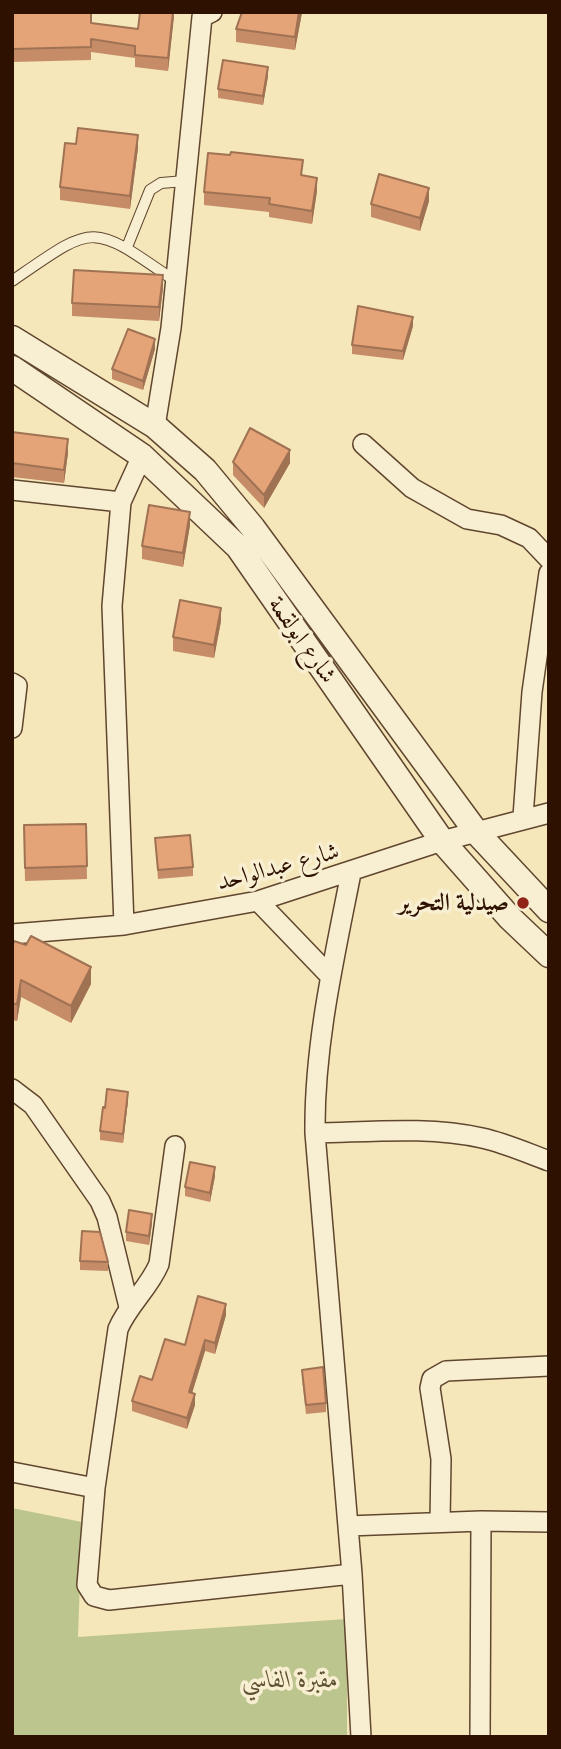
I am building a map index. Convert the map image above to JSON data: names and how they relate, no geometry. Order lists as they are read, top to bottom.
{
  "streets": {
    "street": ["شارع ابولقمة", "شارع عبدالواحد"]
  },
  "crossings": [
    ["شارع ابولقمة", "شارع عبدالواحد"]
  ],
  "parks": ["مقبرة الفاسي"],
  "places": ["صيدلية التحرير"]
}
